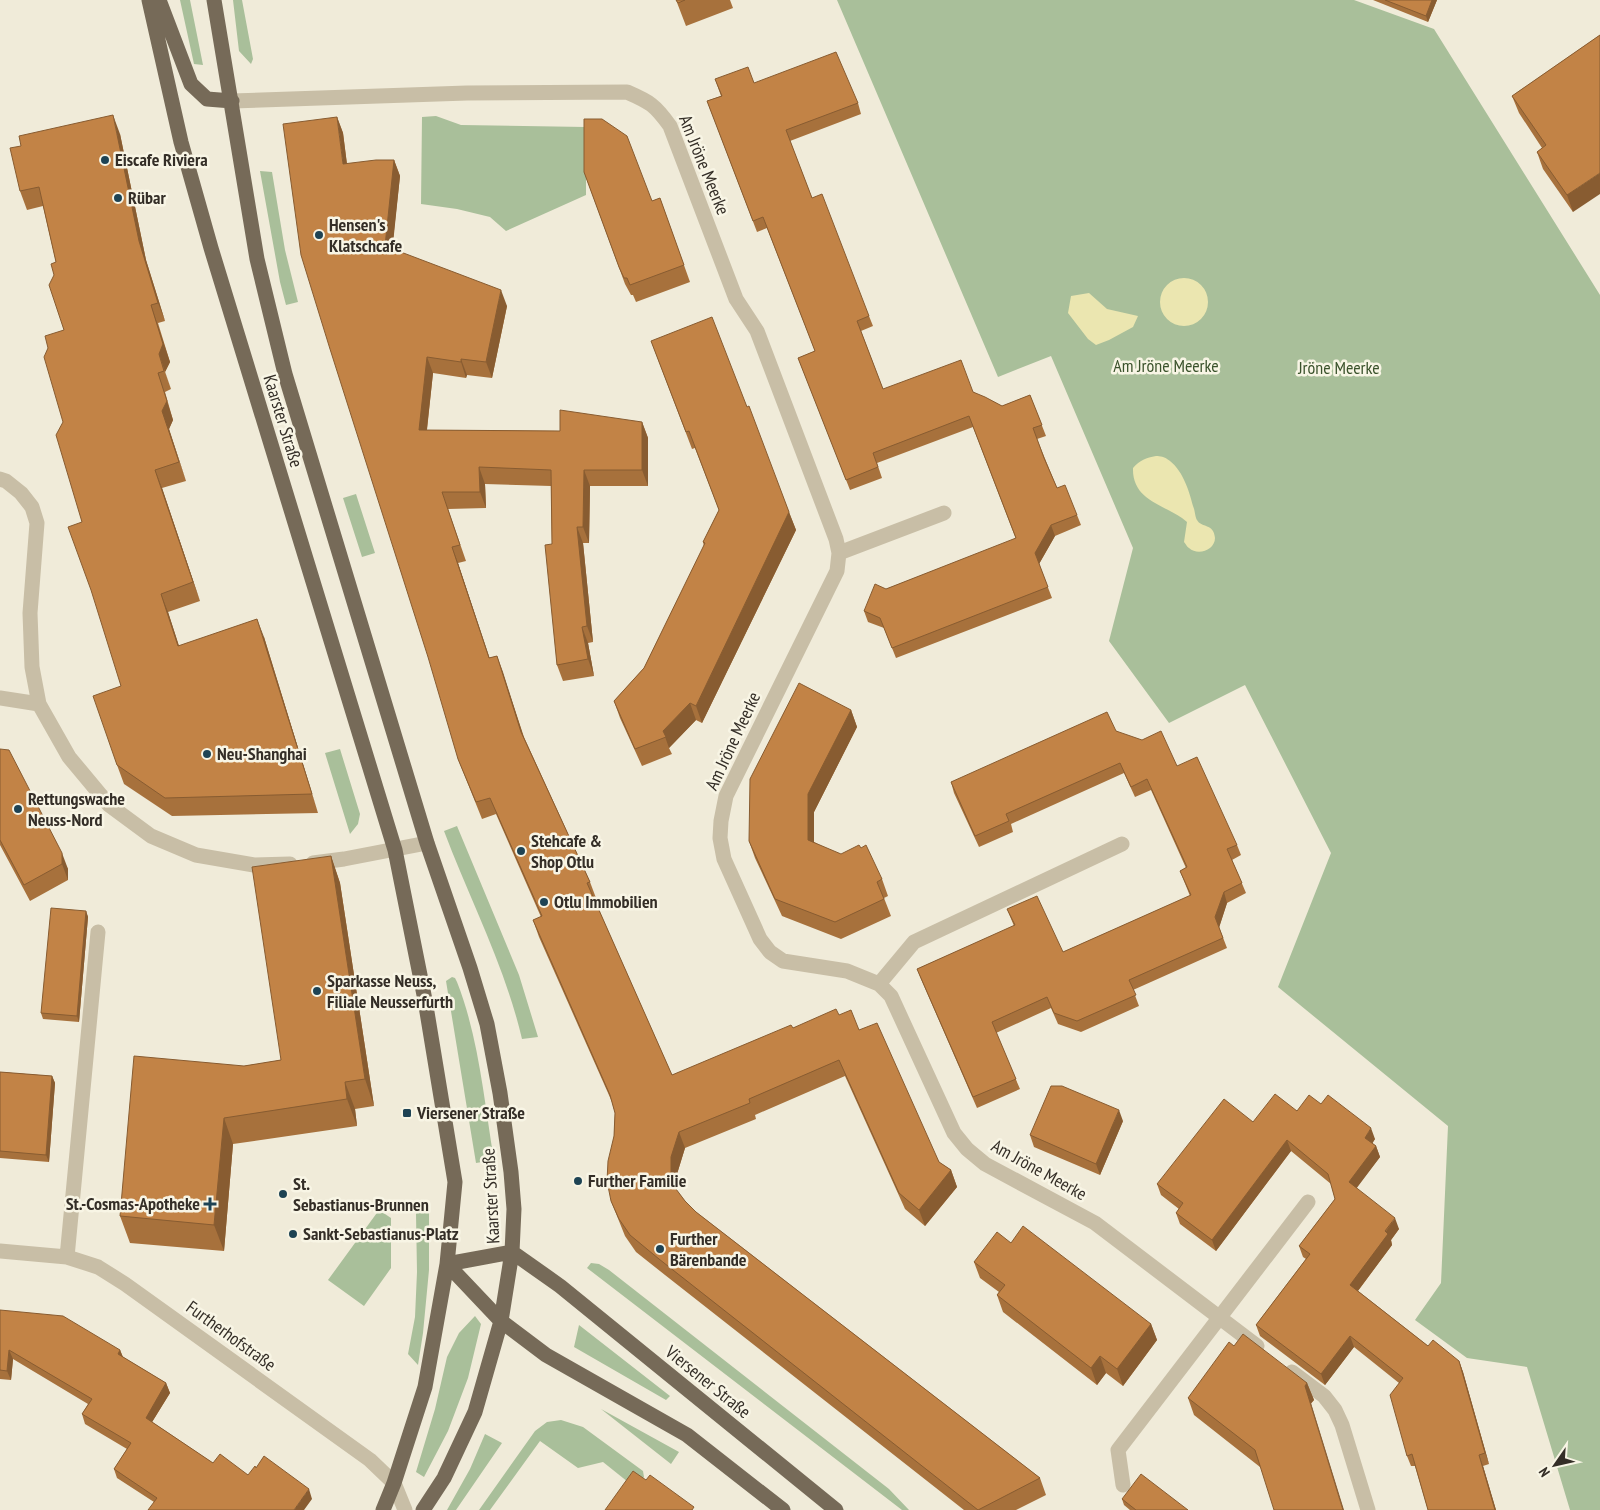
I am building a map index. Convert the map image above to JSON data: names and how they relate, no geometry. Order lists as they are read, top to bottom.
{
  "streets": {
    "main road": ["Kaarster Straße", "Viersener Straße"],
    "street": ["Am Jröne Meerke", "Furtherhofstraße"]
  },
  "crossings": [
    ["Am Jröne Meerke", "Kaarster Straße"],
    ["Kaarster Straße", "Furtherhofstraße"],
    ["Kaarster Straße", "Viersener Straße"]
  ],
  "parks": ["Am Jröne Meerke", "Jröne Meerke"],
  "places": {
    "other": [
      "Eiscafe Riviera",
      "Rübar",
      "Hensen's Klatschcafe",
      "Neu-Shanghai",
      "Rettungswache Neuss-Nord",
      "Stehcafe & Shop Otlu",
      "Otlu Immobilien",
      "Sparkasse Neuss, Filiale Neusserfurth",
      "Further Familie",
      "St. Sebastianus-Brunnen",
      "Sankt-Sebastianus-Platz",
      "Further Bärenbande"
    ],
    "transit": ["Viersener Straße"],
    "health": ["St.-Cosmas-Apotheke"]
  },
  "north": "bottom left"
}
